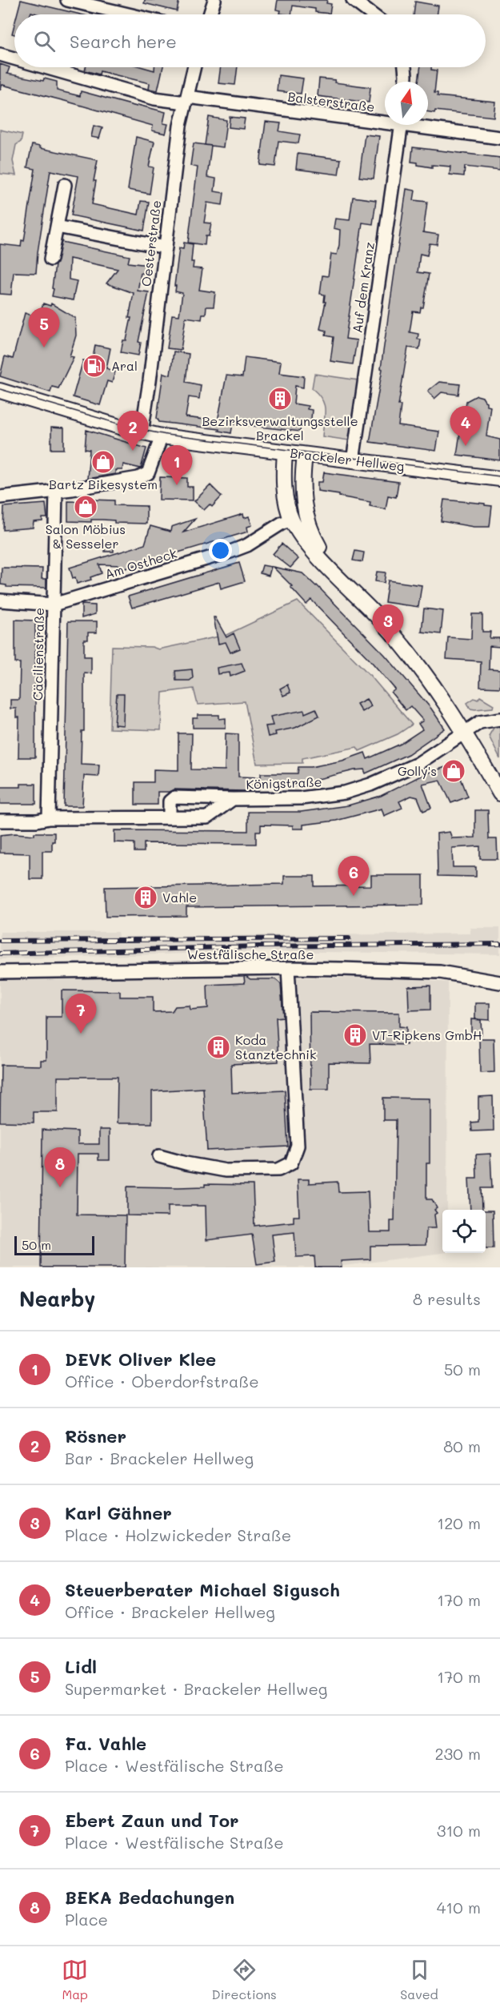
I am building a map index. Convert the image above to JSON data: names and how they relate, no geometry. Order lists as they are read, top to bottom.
{
  "streets": {
    "main road": ["Brackeler Hellweg"],
    "street": [
      "Balsterstraße",
      "Oesterstraße",
      "Auf dem Kranz",
      "Am Ostheck",
      "Cäcilienstraße",
      "Königstraße",
      "Westfälische Straße"
    ]
  },
  "crossings": [
    ["Balsterstraße", "Oesterstraße"],
    ["Oesterstraße", "Brackeler Hellweg"],
    ["Auf dem Kranz", "Brackeler Hellweg"],
    ["Am Ostheck", "Cäcilienstraße"],
    ["Cäcilienstraße", "Königstraße"]
  ],
  "places": {
    "fuel station": ["Aral"],
    "building": [
      "Bezirksverwaltungsstelle Brackel",
      "Vahle",
      "VT-Ripkens GmbH",
      "Koda Stanztechnik"
    ],
    "shop": ["Bartz Bikesystem", "Salon Möbius & Sesseler", "Golly's"]
  },
  "scale_bar": "50 m",
  "north": "top",
  "page": {
    "search": "Search here",
    "pins": [
      "5",
      "4",
      "2",
      "1",
      "3",
      "6",
      "7",
      "8"
    ],
    "scale": "50 m",
    "heading": ["Nearby", "8 results"],
    "list": [
      {
        "mark": "1",
        "name": "DEVK Oliver Klee",
        "note": "Office · Oberdorfstraße",
        "value": "50 m"
      },
      {
        "mark": "2",
        "name": "Rösner",
        "note": "Bar · Brackeler Hellweg",
        "value": "80 m"
      },
      {
        "mark": "3",
        "name": "Karl Gähner",
        "note": "Place · Holzwickeder Straße",
        "value": "120 m"
      },
      {
        "mark": "4",
        "name": "Steuerberater Michael Sigusch",
        "note": "Office · Brackeler Hellweg",
        "value": "170 m"
      },
      {
        "mark": "5",
        "name": "Lidl",
        "note": "Supermarket · Brackeler Hellweg",
        "value": "170 m"
      },
      {
        "mark": "6",
        "name": "Fa. Vahle",
        "note": "Place · Westfälische Straße",
        "value": "230 m"
      },
      {
        "mark": "7",
        "name": "Ebert Zaun und Tor",
        "note": "Place · Westfälische Straße",
        "value": "310 m"
      },
      {
        "mark": "8",
        "name": "BEKA Bedachungen",
        "note": "Place",
        "value": "410 m"
      }
    ],
    "nav": ["Map", "Directions", "Saved"]
  }
}
